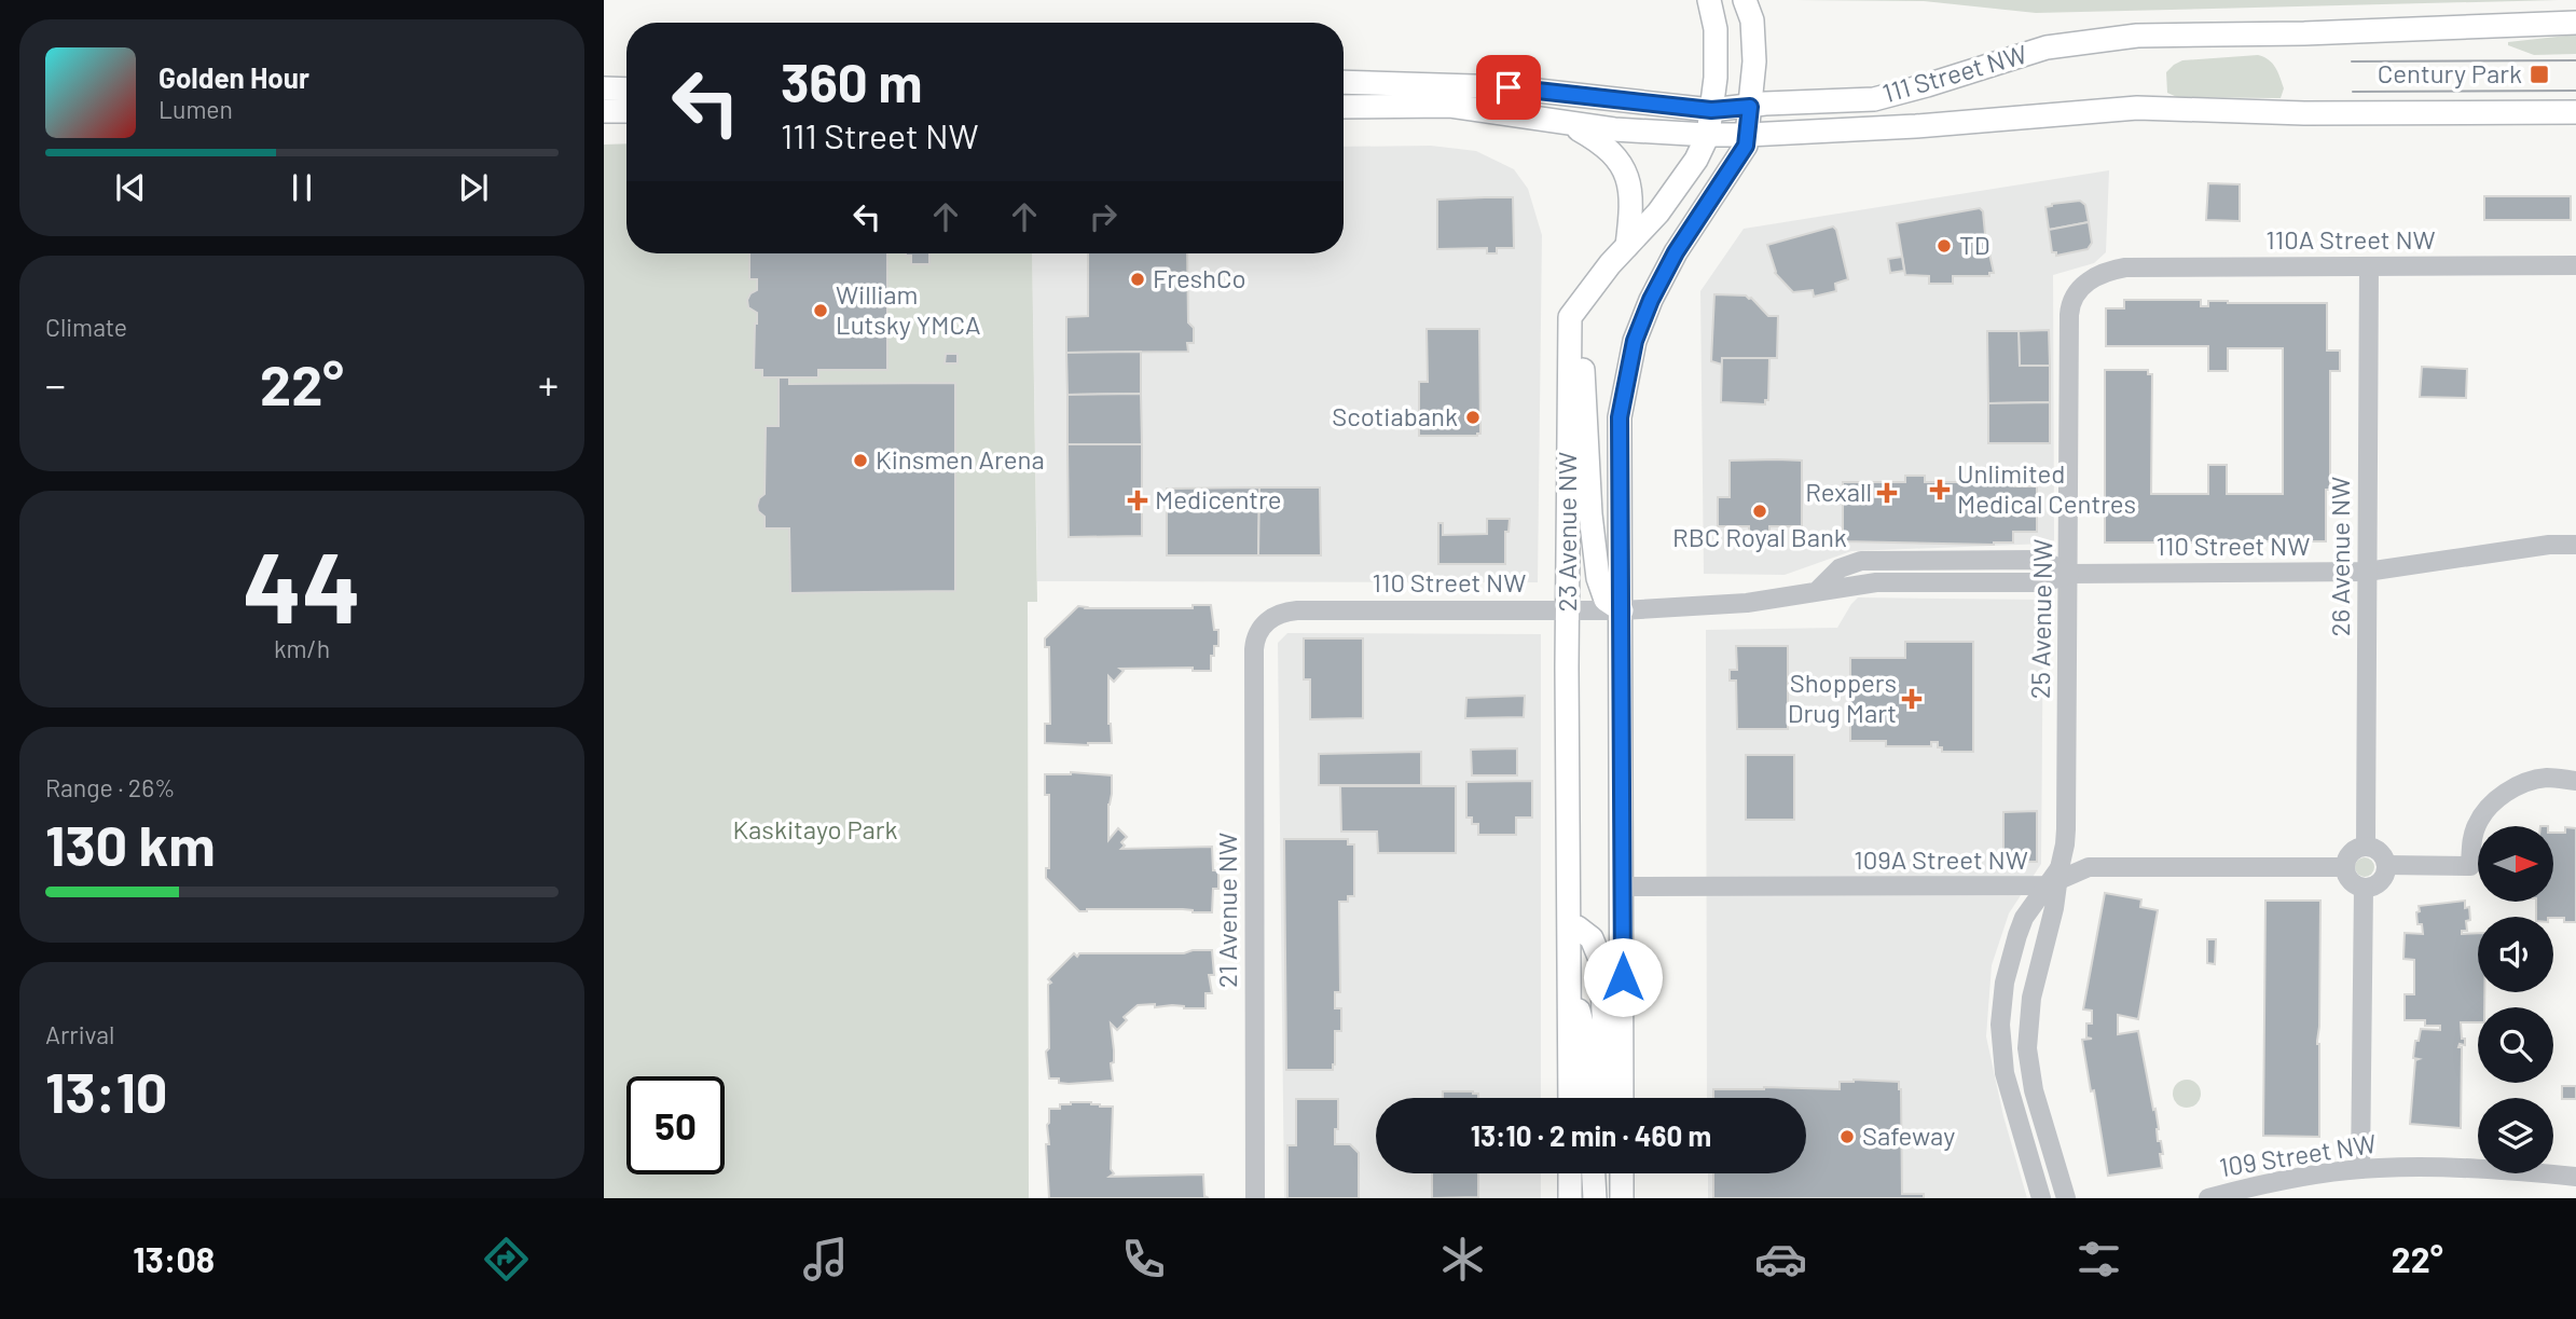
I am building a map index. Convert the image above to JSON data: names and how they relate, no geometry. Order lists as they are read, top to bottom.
{
  "streets": {
    "main road": ["111 Street NW", "23 Avenue NW"],
    "street": [
      "110A Street NW",
      "110 Street NW",
      "26 Avenue NW",
      "25 Avenue NW",
      "109A Street NW",
      "21 Avenue NW",
      "109 Street NW"
    ]
  },
  "crossings": [
    ["111 Street NW", "23 Avenue NW"],
    ["110A Street NW", "26 Avenue NW"],
    ["110A Street NW", "25 Avenue NW"],
    ["23 Avenue NW", "110 Street NW"],
    ["23 Avenue NW", "109A Street NW"],
    ["110 Street NW", "26 Avenue NW"],
    ["110 Street NW", "25 Avenue NW"],
    ["110 Street NW", "21 Avenue NW"],
    ["26 Avenue NW", "109A Street NW"],
    ["25 Avenue NW", "109A Street NW"]
  ],
  "parks": ["Kaskitayo Park"],
  "places": {
    "transit": ["Century Park"],
    "other": [
      "TD",
      "FreshCo",
      "William Lutsky YMCA",
      "Scotiabank",
      "Kinsmen Arena",
      "RBC Royal Bank",
      "Safeway"
    ],
    "health": [
      "Unlimited Medical Centres",
      "Rexall",
      "Medicentre",
      "Shoppers Drug Mart"
    ]
  },
  "north": "right",
  "page": {
    "turn": ["360 m", "111 Street NW"],
    "song": ["Golden Hour", "Lumen"],
    "tile": [
      "Climate",
      ["44", "km/h"],
      ["Range · 26%", "130 km"],
      ["Arrival", "13:10"]
    ],
    "heat": ["−", "22°", "+"],
    "limit": "50",
    "trip": "13:10 · 2 min · 460 m",
    "tabs": ["13:08", "22°"]
  }
}
